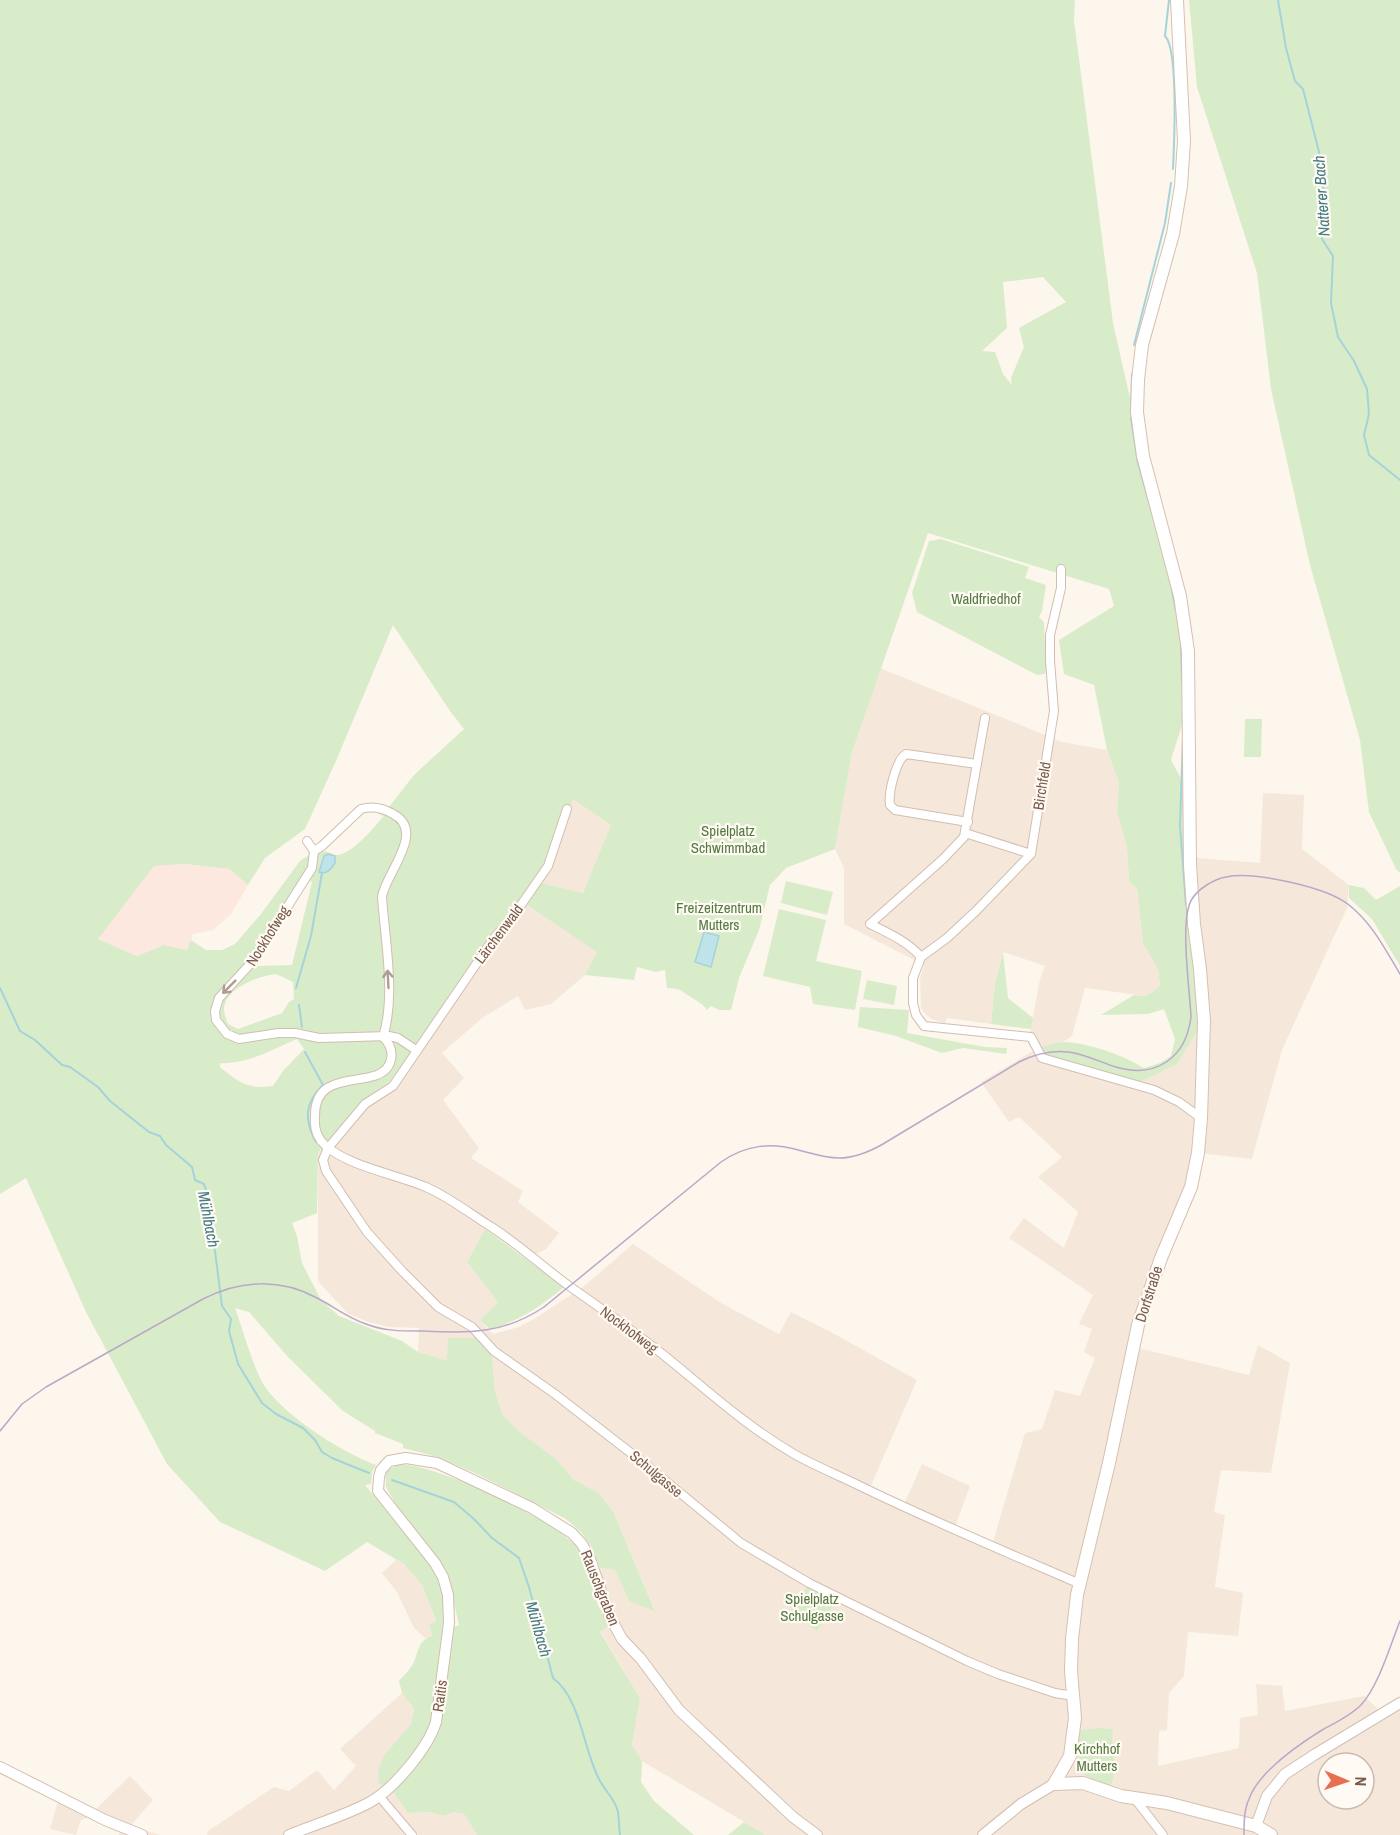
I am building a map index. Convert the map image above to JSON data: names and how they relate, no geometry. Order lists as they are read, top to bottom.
{
  "streets": {
    "main road": ["Dorfstraße"],
    "street": [
      "Birchfeld",
      "Lärchenwald",
      "Nockhofweg",
      "Schulgasse",
      "Rauschgraben",
      "Raitis"
    ]
  },
  "crossings": [
    ["Lärchenwald", "Nockhofweg"],
    ["Lärchenwald", "Schulgasse"],
    ["Nockhofweg", "Dorfstraße"],
    ["Nockhofweg", "Schulgasse"],
    ["Dorfstraße", "Schulgasse"],
    ["Rauschgraben", "Raitis"]
  ],
  "water": ["Natterer Bach", "Mühlbach"],
  "parks": [
    "Waldfriedhof",
    "Spielplatz Schwimmbad",
    "Freizeitzentrum Mutters",
    "Spielplatz Schulgasse",
    "Kirchhof Mutters"
  ],
  "north": "right"
}
